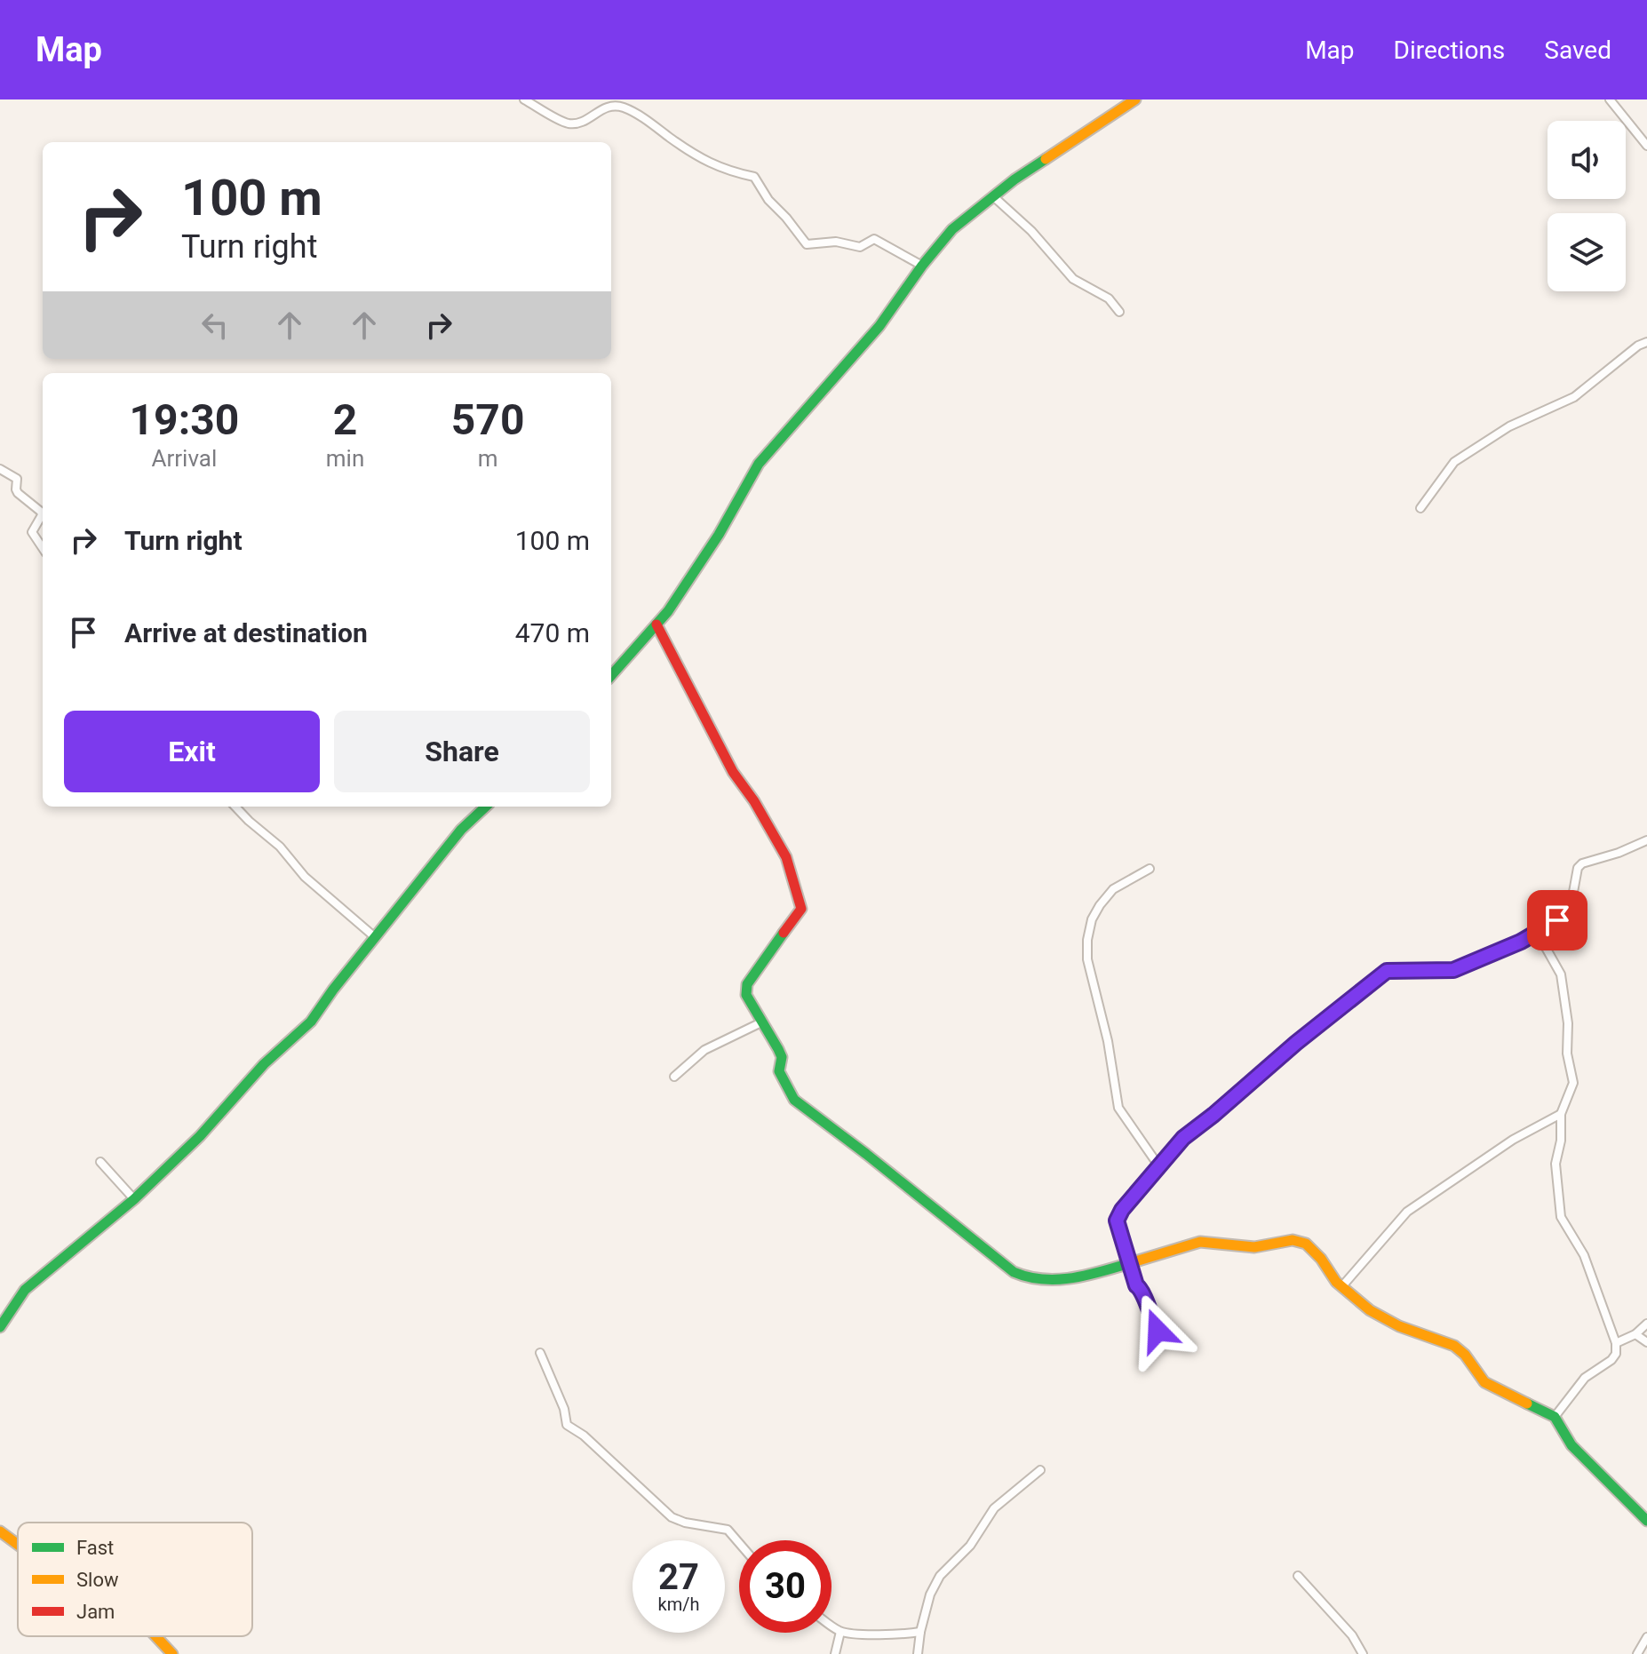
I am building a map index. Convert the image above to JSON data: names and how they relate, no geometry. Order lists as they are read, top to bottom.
{
  "legend": ["Fast", "Slow", "Jam"],
  "page": {
    "header": "Map",
    "nav": ["Map", "Directions", "Saved"],
    "turn": ["100 m", "Turn right"],
    "eta": [
      "19:30",
      "Arrival",
      "2",
      "min",
      "570",
      "m"
    ],
    "list": [
      {
        "name": "Turn right",
        "value": "100 m"
      },
      {
        "name": "Arrive at destination",
        "value": "470 m"
      }
    ],
    "buttons": ["Exit", "Share"],
    "speed": "27 km/h",
    "limit": "30"
  }
}
